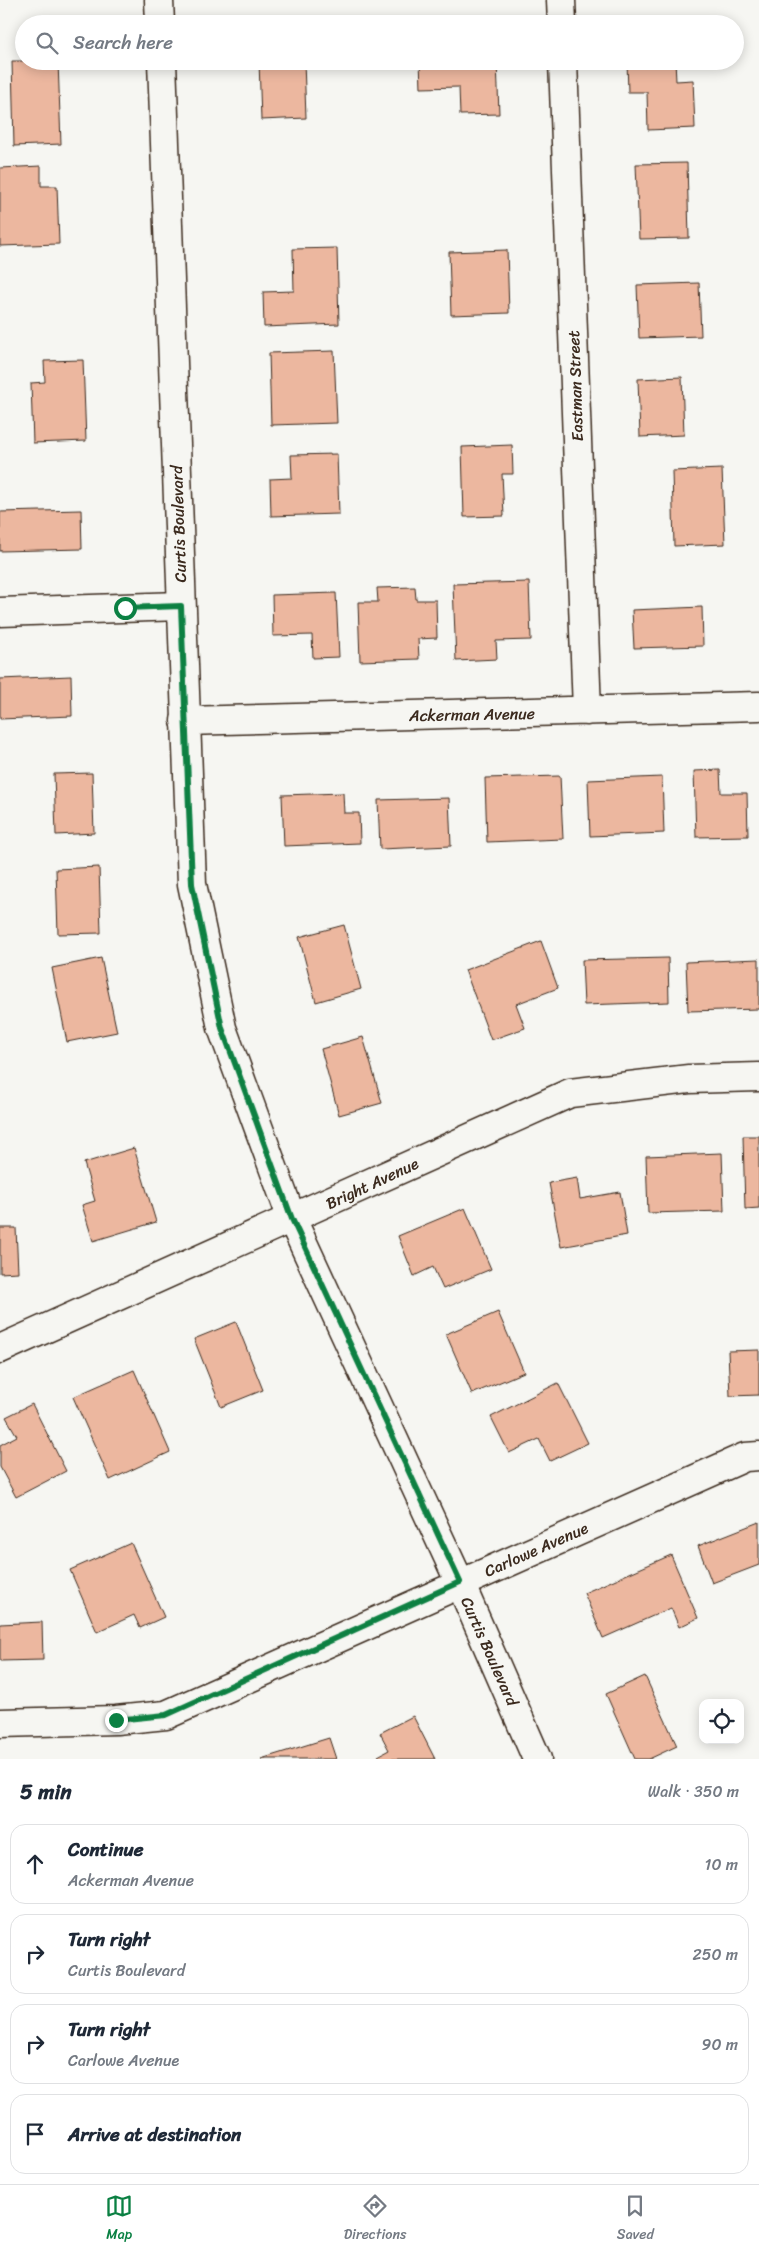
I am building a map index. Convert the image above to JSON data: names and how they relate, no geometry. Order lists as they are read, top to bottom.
{
  "streets": {
    "street": [
      "Eastman Street",
      "Curtis Boulevard",
      "Ackerman Avenue",
      "Bright Avenue",
      "Carlowe Avenue"
    ]
  },
  "crossings": [
    ["Eastman Street", "Ackerman Avenue"],
    ["Curtis Boulevard", "Ackerman Avenue"],
    ["Curtis Boulevard", "Bright Avenue"],
    ["Curtis Boulevard", "Carlowe Avenue"]
  ],
  "page": {
    "search": "Search here",
    "heading": ["5 min", "Walk · 350 m"],
    "list": [
      ["Continue", "Ackerman Avenue", "10 m"],
      ["Turn right", "Curtis Boulevard", "250 m"],
      ["Turn right", "Carlowe Avenue", "90 m"],
      "Arrive at destination"
    ],
    "nav": ["Map", "Directions", "Saved"]
  }
}
